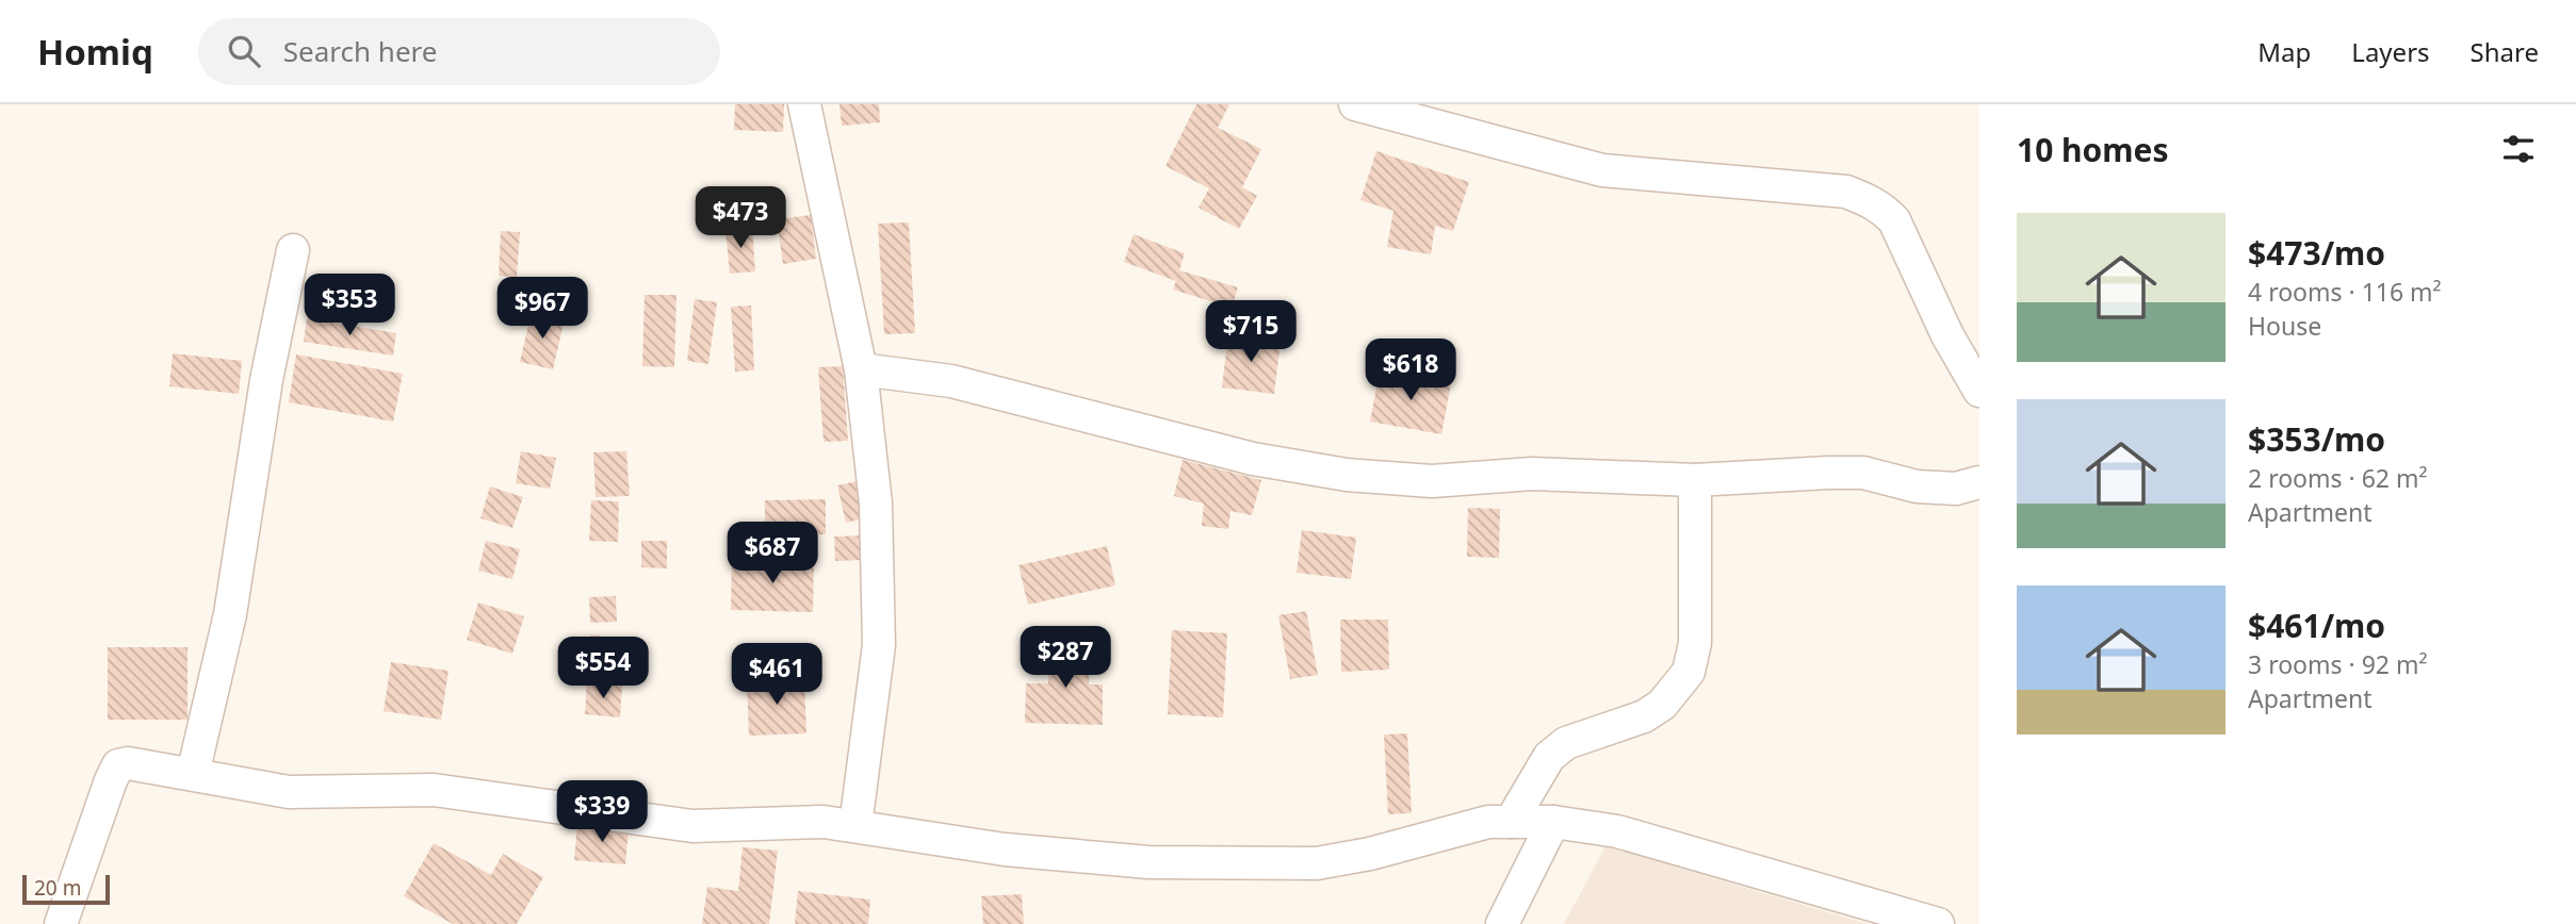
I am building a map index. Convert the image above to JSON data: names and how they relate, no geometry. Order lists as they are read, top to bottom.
{
  "scale_bar": "20 m",
  "page": {
    "header": "Homiq",
    "search": "Search here",
    "nav": ["Map", "Layers", "Share"],
    "heading": "10 homes",
    "price": [
      "$473",
      "$353",
      "$967",
      "$715",
      "$618",
      "$687",
      "$287",
      "$554",
      "$461",
      "$339"
    ],
    "list": [
      {
        "name": "$473/mo",
        "note": "4 rooms · 116 m² · House"
      },
      {
        "name": "$353/mo",
        "note": "2 rooms · 62 m² · Apartment"
      },
      {
        "name": "$461/mo",
        "note": "3 rooms · 92 m² · Apartment"
      }
    ],
    "scale": "20 m"
  }
}
